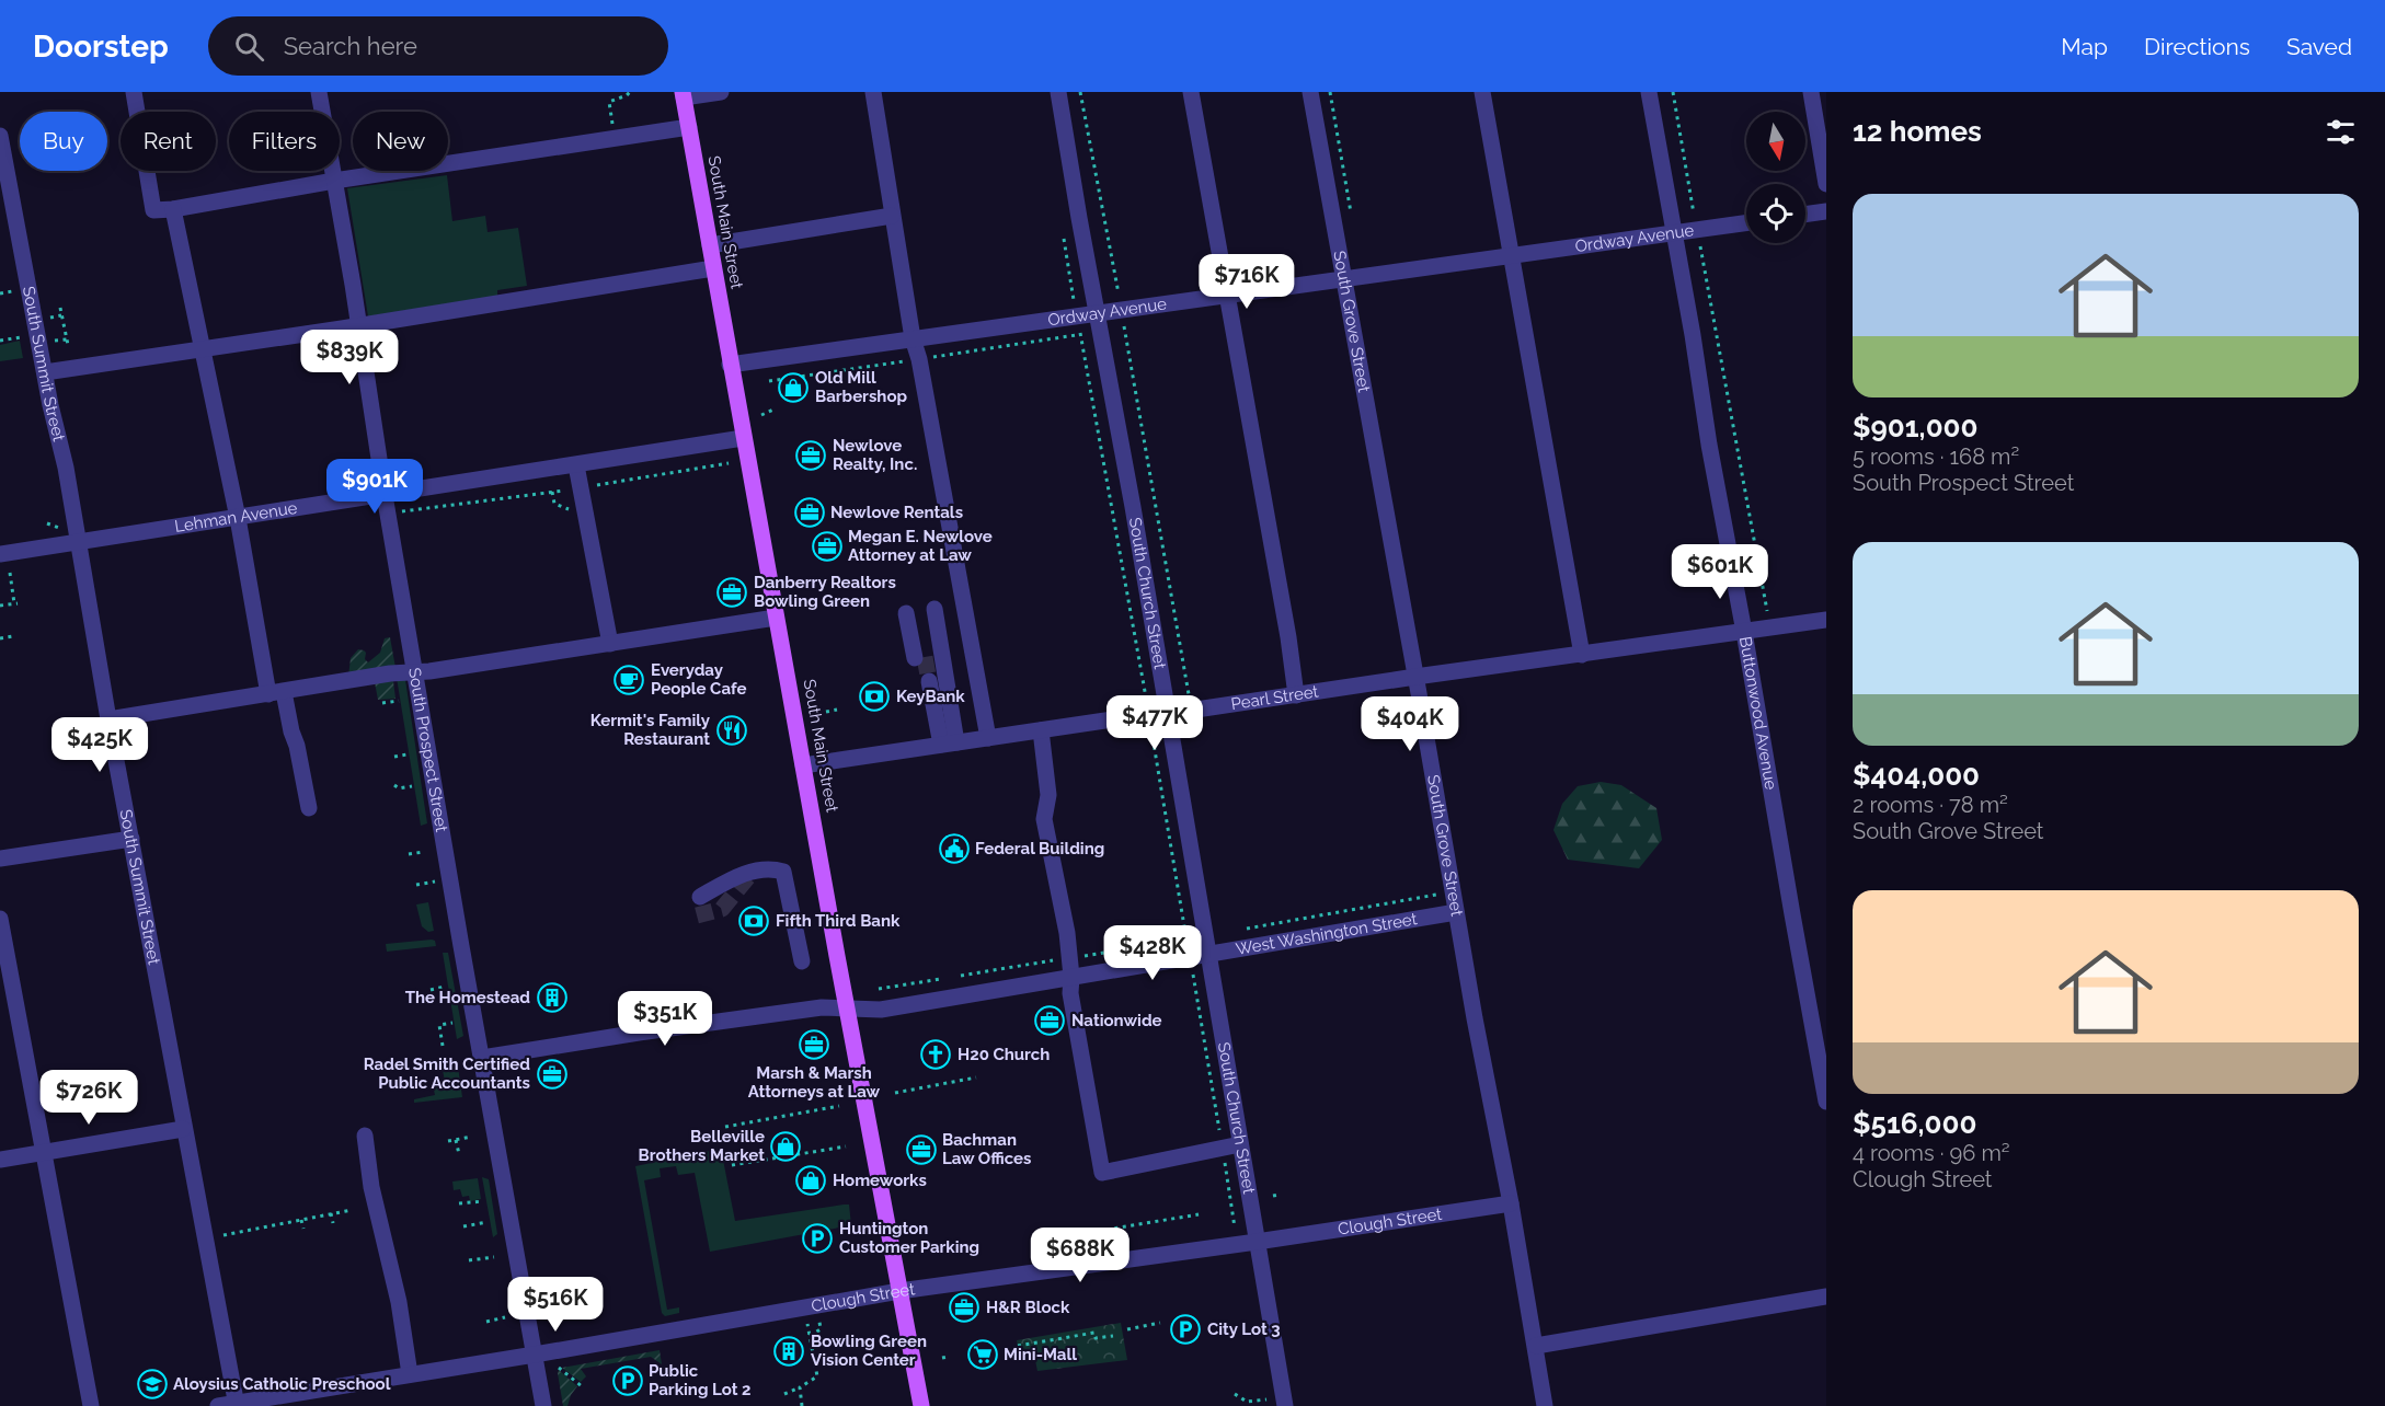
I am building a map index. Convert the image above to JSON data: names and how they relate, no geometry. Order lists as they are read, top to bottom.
{
  "streets": {
    "main road": ["South Main Street"],
    "street": [
      "Ordway Avenue",
      "South Grove Street",
      "South Summit Street",
      "Lehman Avenue",
      "South Church Street",
      "Pearl Street",
      "Buttonwood Avenue",
      "South Prospect Street",
      "West Washington Street",
      "Clough Street"
    ]
  },
  "crossings": [
    ["South Main Street", "Ordway Avenue"],
    ["South Main Street", "Lehman Avenue"],
    ["South Main Street", "Pearl Street"],
    ["South Main Street", "West Washington Street"],
    ["South Main Street", "Clough Street"],
    ["Ordway Avenue", "South Grove Street"],
    ["Ordway Avenue", "South Church Street"],
    ["Ordway Avenue", "Buttonwood Avenue"],
    ["South Grove Street", "Pearl Street"],
    ["South Grove Street", "West Washington Street"],
    ["South Grove Street", "Clough Street"],
    ["South Summit Street", "Lehman Avenue"],
    ["South Summit Street", "Clough Street"],
    ["Lehman Avenue", "South Prospect Street"],
    ["South Church Street", "Pearl Street"],
    ["South Church Street", "West Washington Street"],
    ["South Church Street", "Clough Street"],
    ["Pearl Street", "Buttonwood Avenue"],
    ["South Prospect Street", "West Washington Street"],
    ["South Prospect Street", "Clough Street"]
  ],
  "places": {
    "shop": ["Old Mill Barbershop", "Belleville Brothers Market", "Homeworks"],
    "office": [
      "Newlove Realty, Inc.",
      "Newlove Rentals",
      "Megan E. Newlove Attorney at Law",
      "Danberry Realtors Bowling Green",
      "Nationwide",
      "Marsh & Marsh Attorneys at Law",
      "Radel Smith Certified Public Accountants",
      "Bachman Law Offices",
      "H&R Block"
    ],
    "cafe": ["Everyday People Cafe"],
    "bank": ["KeyBank", "Fifth Third Bank"],
    "restaurant": ["Kermit's Family Restaurant"],
    "public building": ["Federal Building"],
    "building": ["The Homestead", "Bowling Green Vision Center"],
    "church": ["H20 Church"],
    "parking": ["Huntington Customer Parking", "City Lot 3", "Public Parking Lot 2"],
    "supermarket": ["Mini-Mall"],
    "school or university": ["Aloysius Catholic Preschool"]
  },
  "north": "bottom",
  "page": {
    "header": "Doorstep",
    "search": "Search here",
    "nav": ["Map", "Directions", "Saved"],
    "heading": "12 homes",
    "chip": [
      "Buy",
      "Rent",
      "Filters",
      "New"
    ],
    "list": [
      {
        "name": "$901,000",
        "note": "5 rooms · 168 m² · South Prospect Street"
      },
      {
        "name": "$404,000",
        "note": "2 rooms · 78 m² · South Grove Street"
      },
      {
        "name": "$516,000",
        "note": "4 rooms · 96 m² · Clough Street"
      }
    ],
    "price": [
      "$716K",
      "$839K",
      "$901K",
      "$601K",
      "$477K",
      "$404K",
      "$425K",
      "$428K",
      "$351K",
      "$726K",
      "$688K",
      "$516K"
    ]
  }
}
